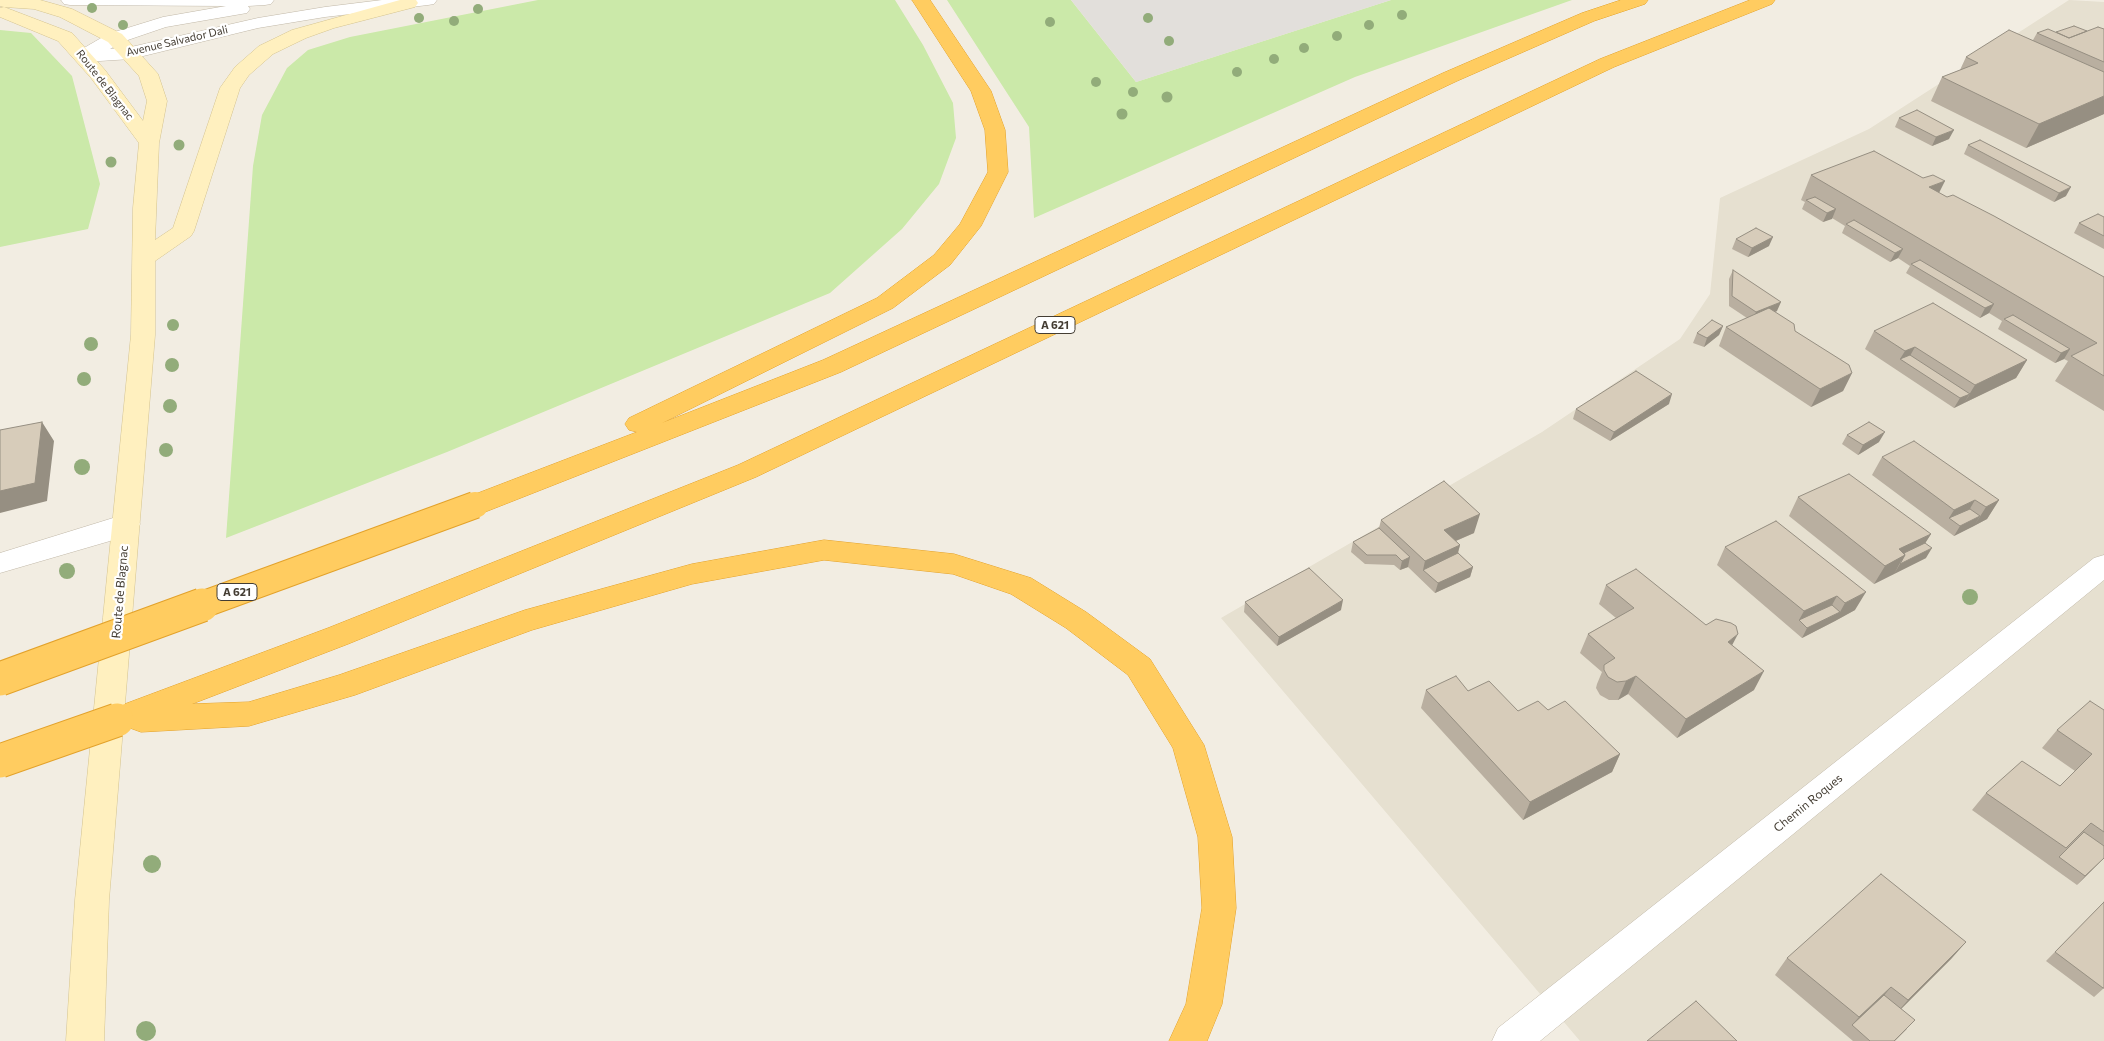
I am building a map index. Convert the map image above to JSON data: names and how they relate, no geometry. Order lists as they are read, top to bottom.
{
  "streets": {
    "highway": ["A 621"],
    "main road": ["Route de Blagnac"],
    "street": ["Avenue Salvador Dali", "Chemin Roques"]
  },
  "crossings": [
    ["Avenue Salvador Dali", "Route de Blagnac"]
  ]
}
